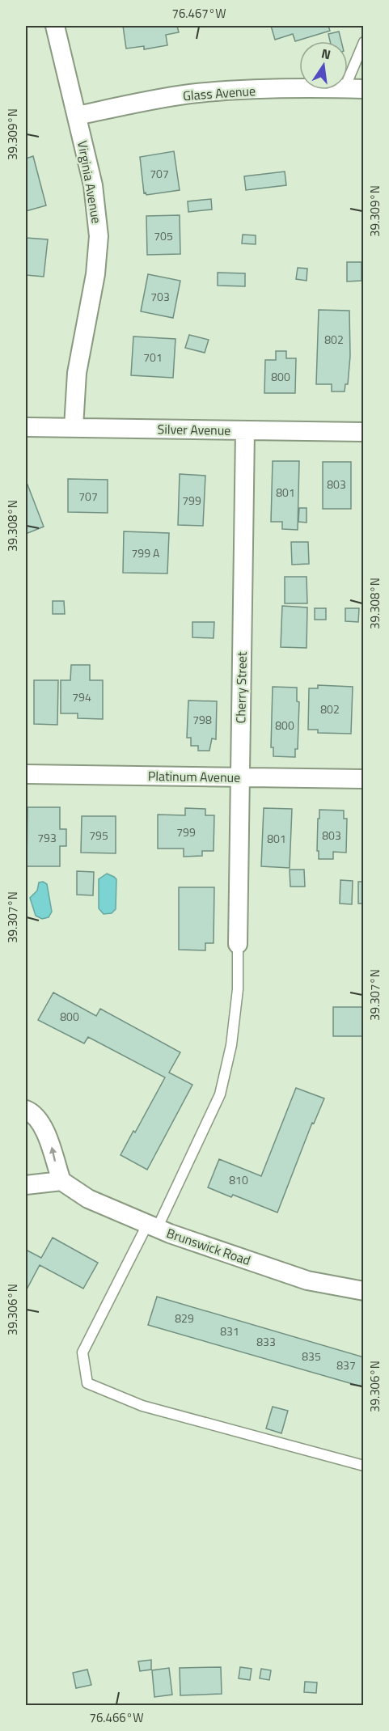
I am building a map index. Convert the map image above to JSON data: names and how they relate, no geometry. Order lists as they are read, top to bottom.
{
  "streets": {
    "street": [
      "Glass Avenue",
      "Virginia Avenue",
      "Silver Avenue",
      "Cherry Street",
      "Platinum Avenue",
      "Brunswick Road"
    ]
  },
  "crossings": [
    ["Glass Avenue", "Virginia Avenue"],
    ["Virginia Avenue", "Silver Avenue"],
    ["Silver Avenue", "Cherry Street"],
    ["Cherry Street", "Platinum Avenue"]
  ],
  "house_numbers": [
    "707",
    "705",
    "703",
    "802",
    "701",
    "800",
    "803",
    "801",
    "707",
    "799",
    "799 A",
    "794",
    "802",
    "798",
    "800",
    "799",
    "795",
    "803",
    "793",
    "801",
    "800",
    "810",
    "829",
    "831",
    "833",
    "835",
    "837"
  ],
  "north": "top",
  "coordinates": [
    "76.467°W",
    "39.309°N",
    "39.308°N",
    "39.307°N",
    "39.306°N",
    "76.466°W"
  ]
}
